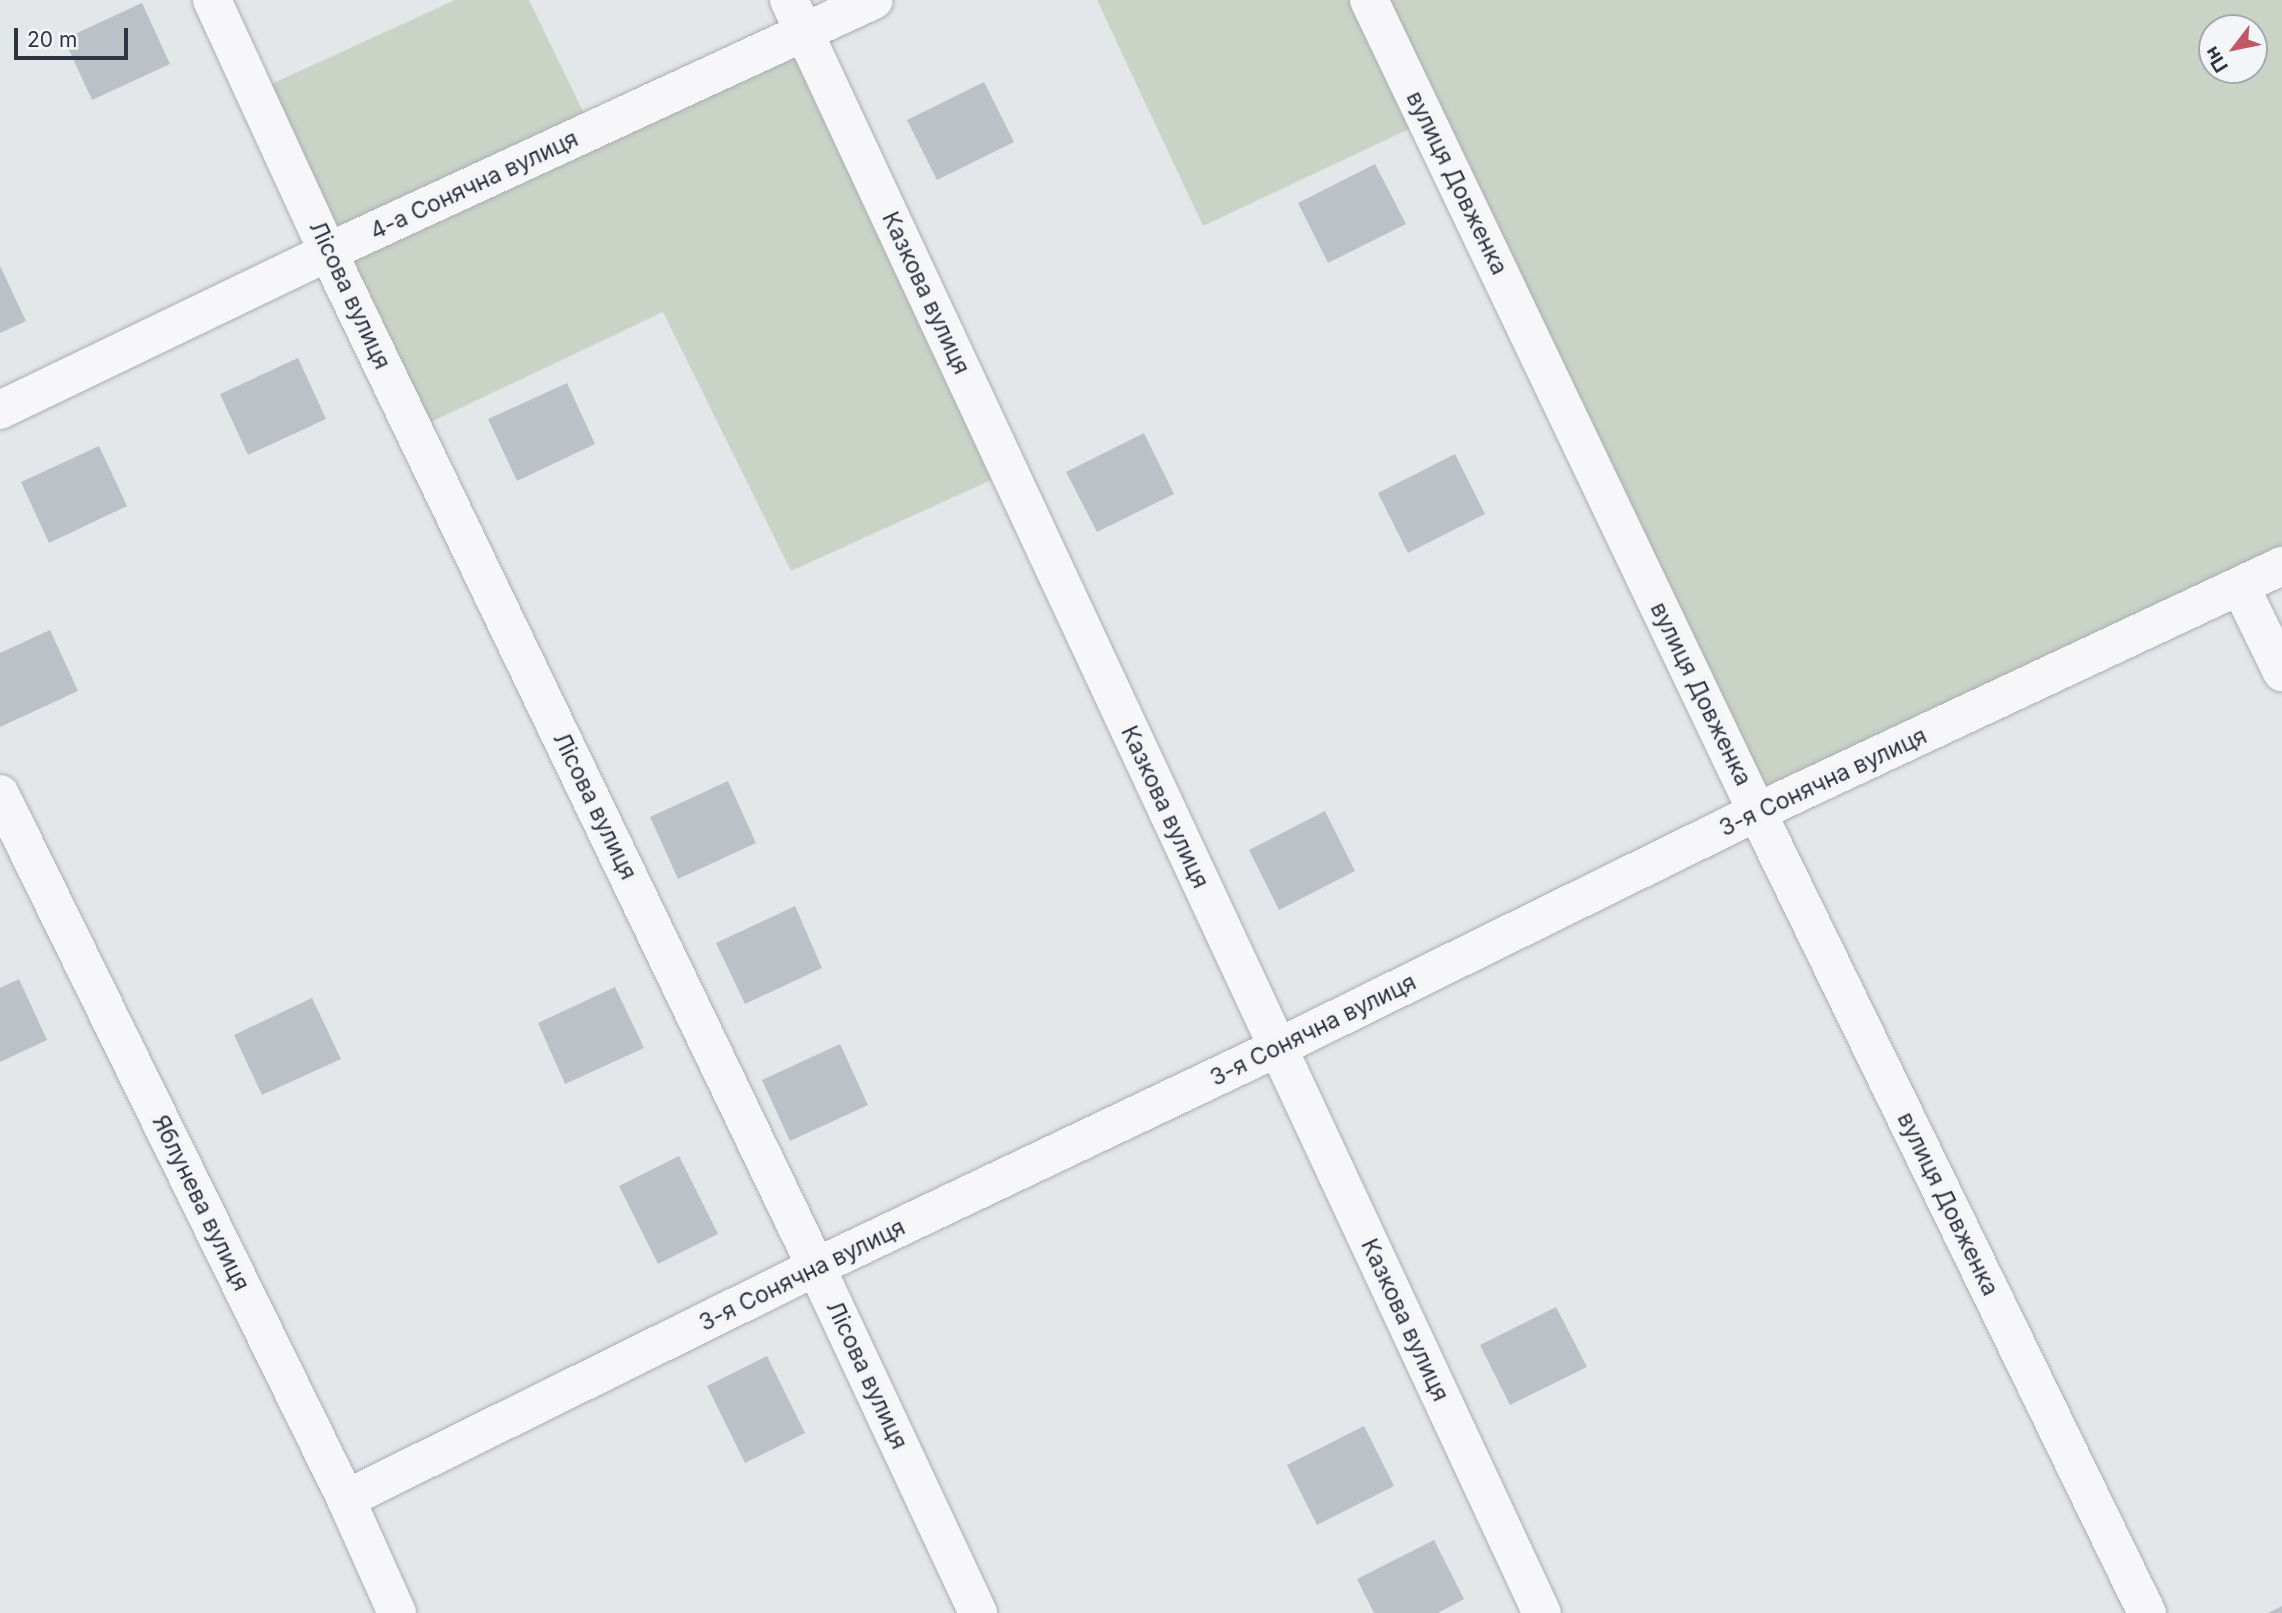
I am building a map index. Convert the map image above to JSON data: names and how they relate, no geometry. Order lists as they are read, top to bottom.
{
  "streets": {
    "street": [
      "вулиця Довженка",
      "4-а Сонячна вулиця",
      "Казкова вулиця",
      "Лісова вулиця",
      "3-я Сонячна вулиця",
      "Яблунева вулиця"
    ]
  },
  "crossings": [
    ["вулиця Довженка", "3-я Сонячна вулиця"],
    ["4-а Сонячна вулиця", "Казкова вулиця"],
    ["4-а Сонячна вулиця", "Лісова вулиця"],
    ["Казкова вулиця", "3-я Сонячна вулиця"],
    ["Лісова вулиця", "3-я Сонячна вулиця"],
    ["3-я Сонячна вулиця", "Яблунева вулиця"]
  ],
  "scale_bar": "20 m",
  "north": "bottom left"
}
